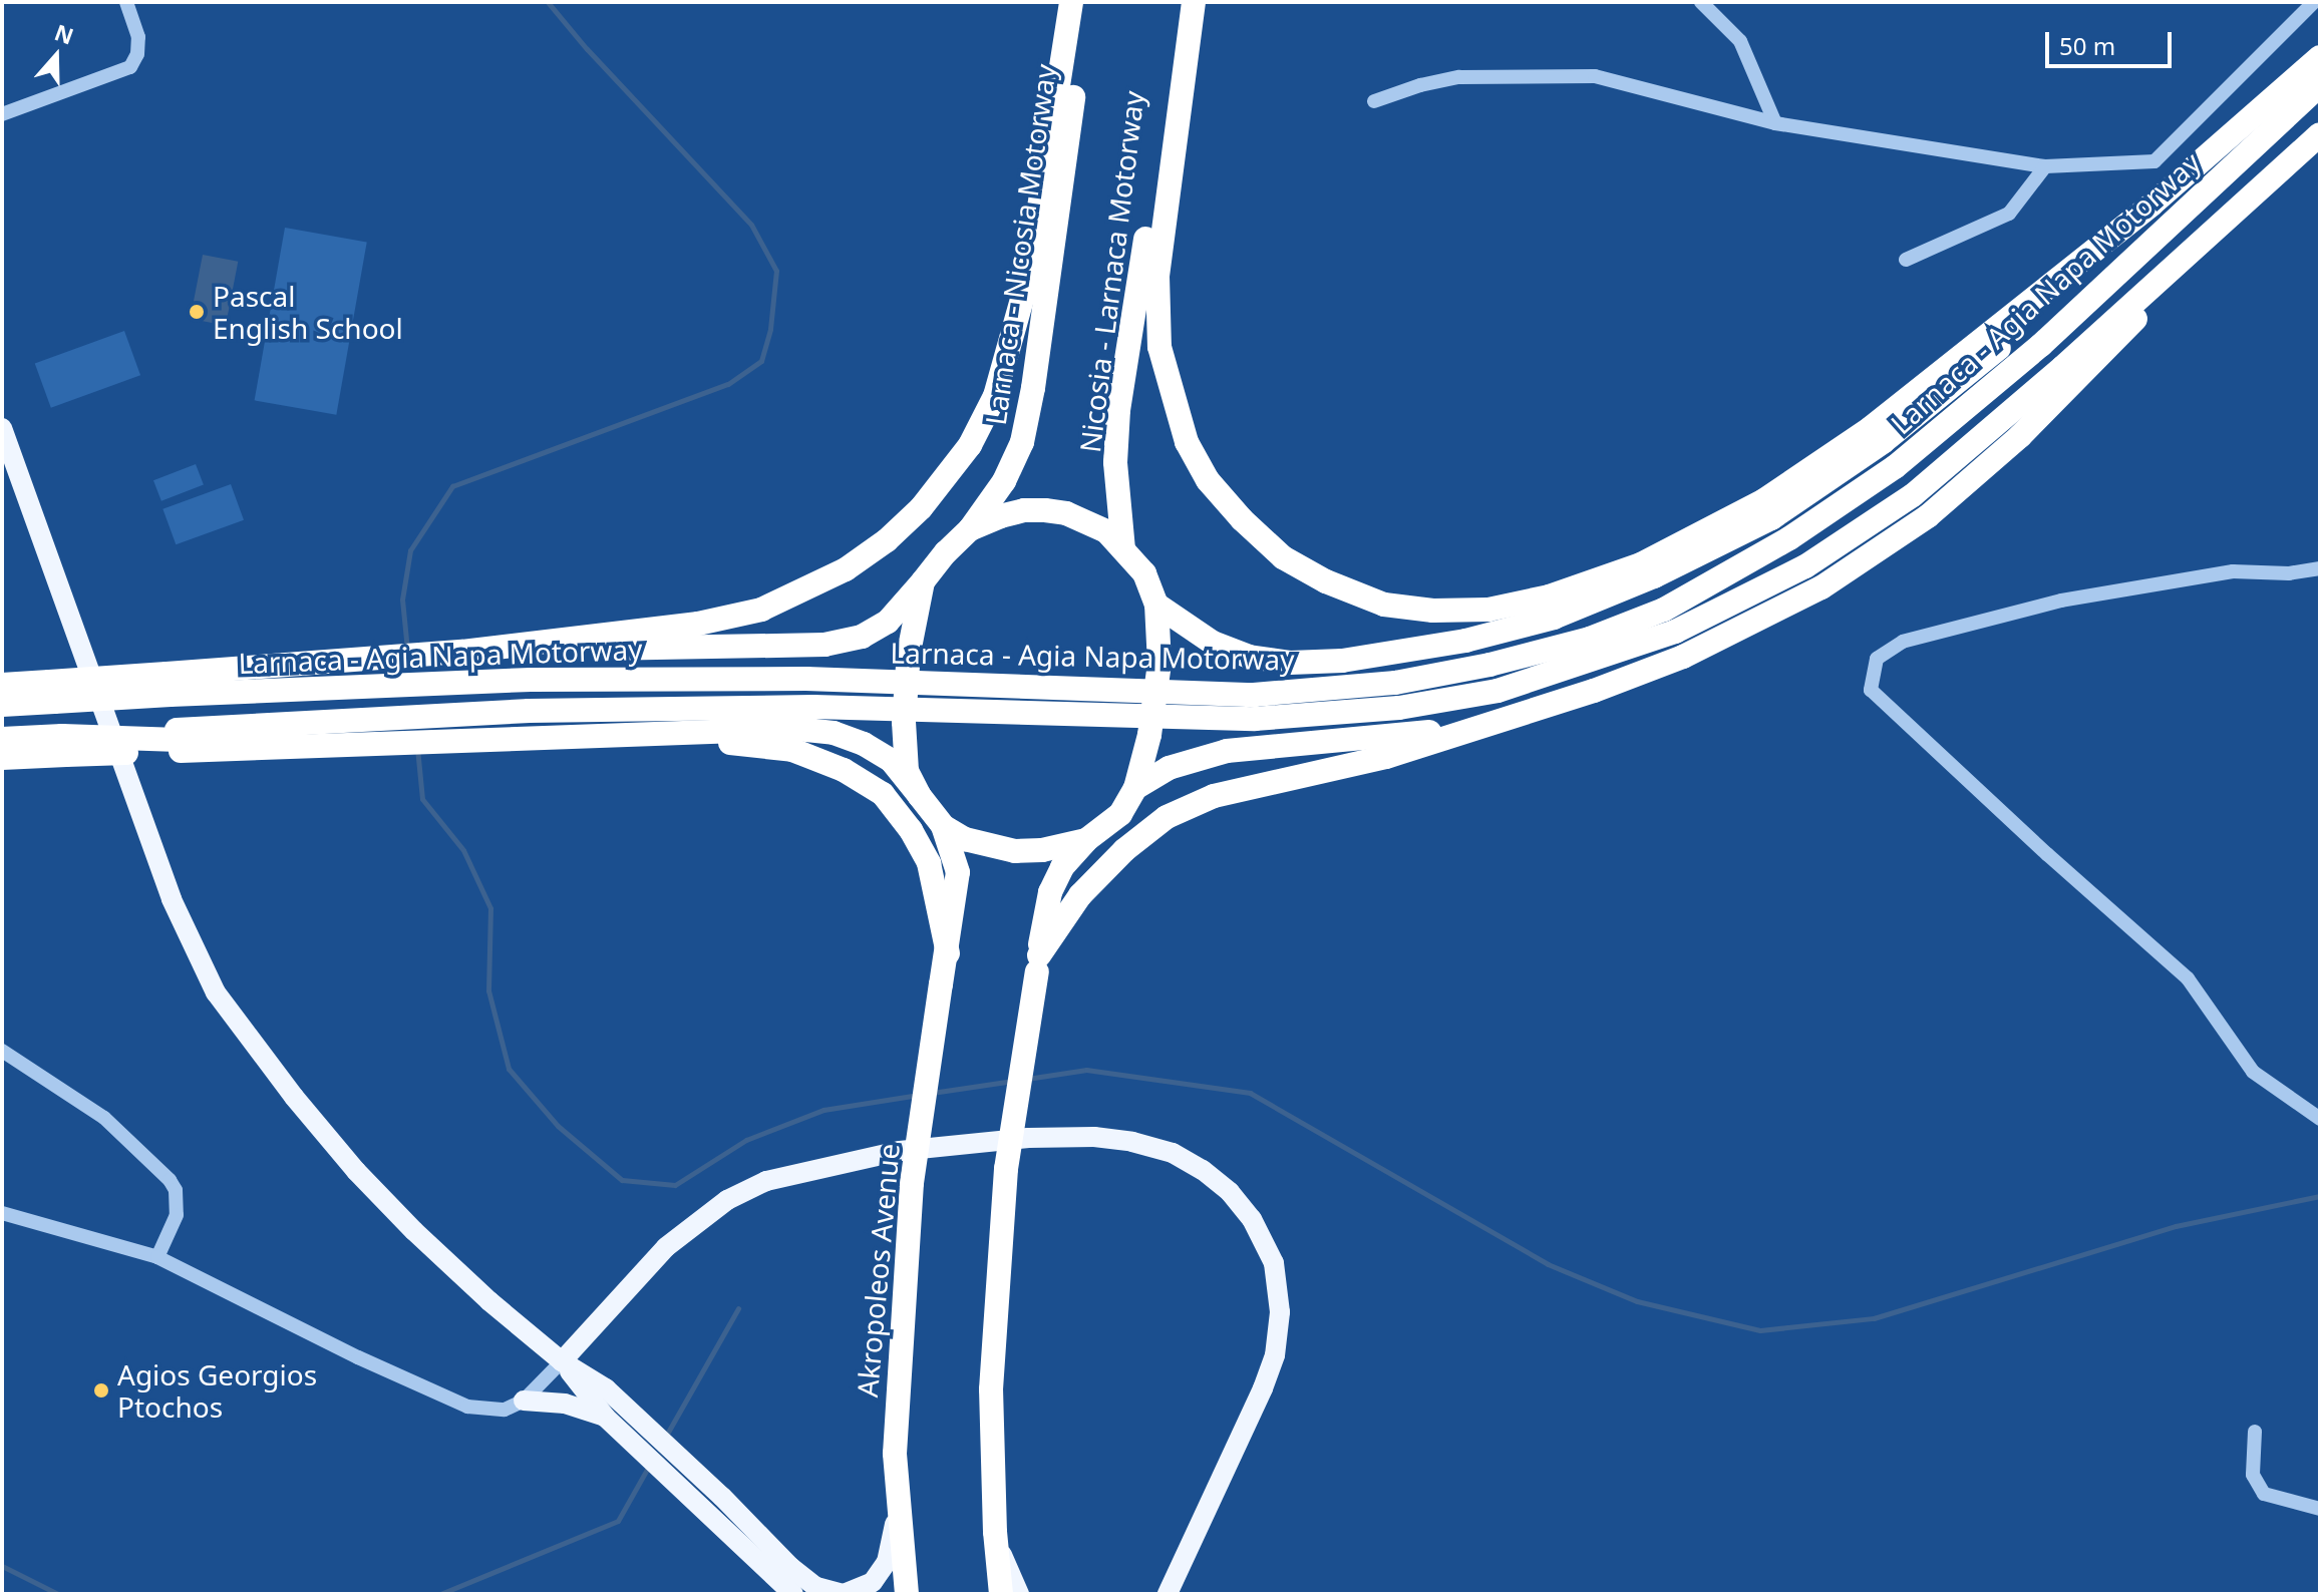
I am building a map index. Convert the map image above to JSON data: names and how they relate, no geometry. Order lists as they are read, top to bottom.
{
  "streets": {
    "highway": [
      "Larnaca - Nicosia Motorway",
      "Nicosia - Larnaca Motorway",
      "Larnaca - Agia Napa Motorway",
      "Akropoleos Avenue"
    ]
  },
  "places": ["Pascal English School", "Agios Georgios Ptochos"],
  "scale_bar": "50 m",
  "north": "top"
}
